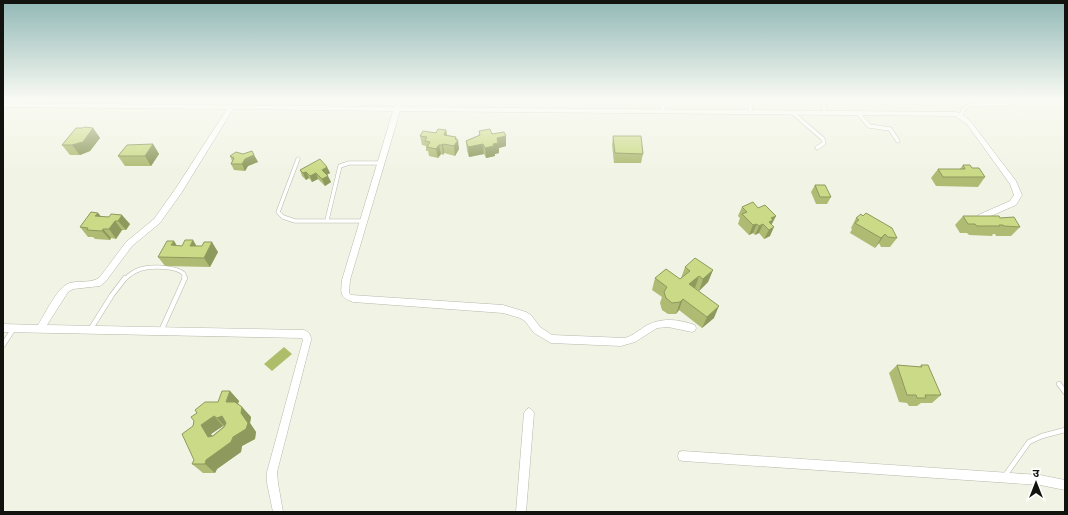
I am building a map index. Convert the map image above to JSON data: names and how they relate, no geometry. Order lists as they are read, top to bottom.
{
  "north": "top"
}
